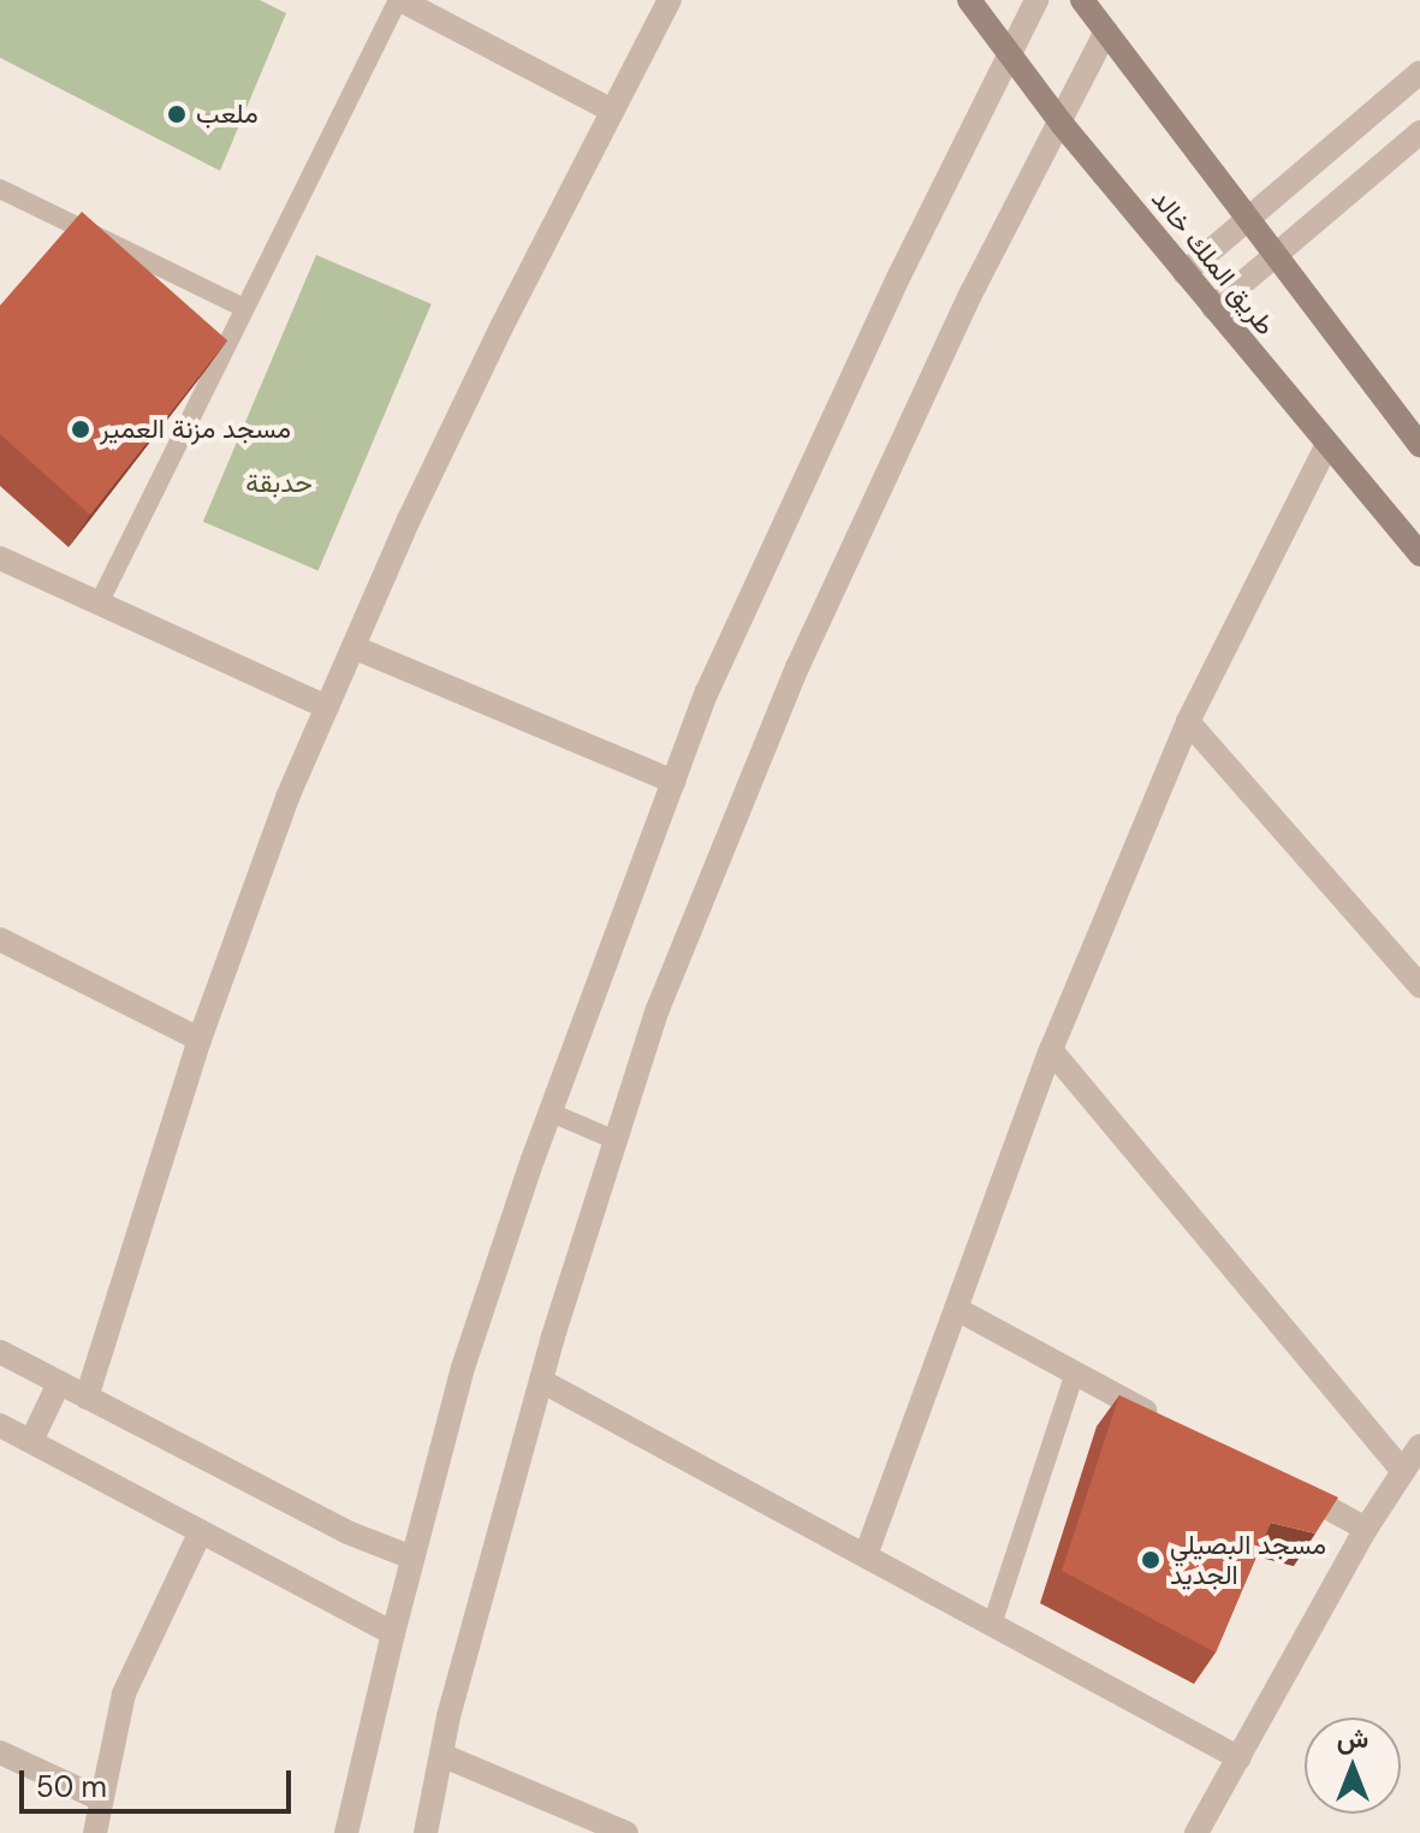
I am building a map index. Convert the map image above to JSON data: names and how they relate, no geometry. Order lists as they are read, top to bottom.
{
  "streets": {
    "main road": ["طريق الملك خالد"]
  },
  "parks": ["حدبقة"],
  "places": ["ملعب", "مسجد مزنة العمير", "مسجد البصيلي الجديد"],
  "scale_bar": "50 m",
  "north": "top"
}
